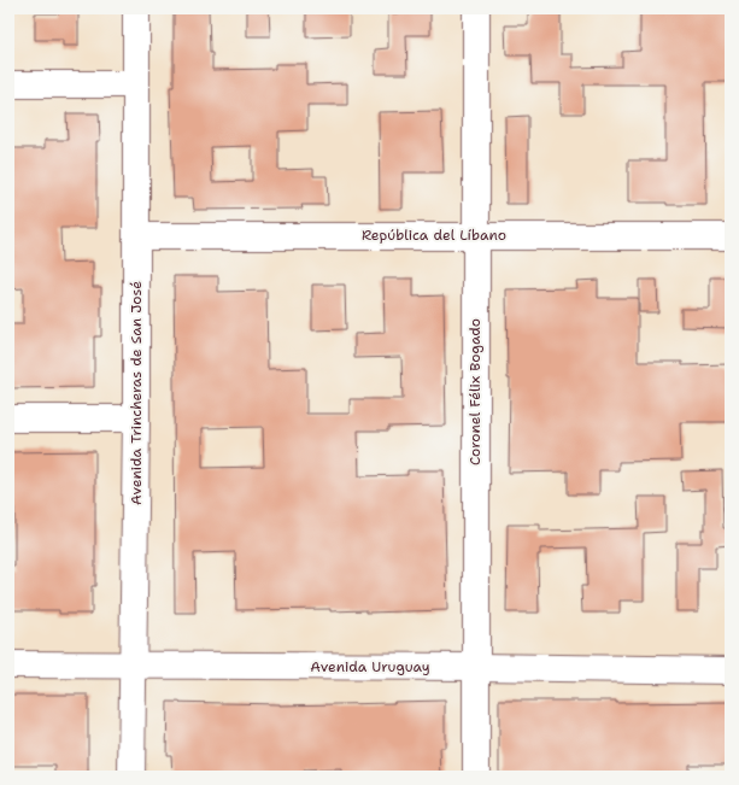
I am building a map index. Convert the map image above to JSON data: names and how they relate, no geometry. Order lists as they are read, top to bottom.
{
  "streets": {
    "street": [
      "República del Líbano",
      "Coronel Félix Bogado",
      "Avenida Trincheras de San José",
      "Avenida Uruguay"
    ]
  },
  "crossings": [
    ["República del Líbano", "Coronel Félix Bogado"],
    ["República del Líbano", "Avenida Trincheras de San José"],
    ["Coronel Félix Bogado", "Avenida Uruguay"],
    ["Avenida Trincheras de San José", "Avenida Uruguay"]
  ]
}
